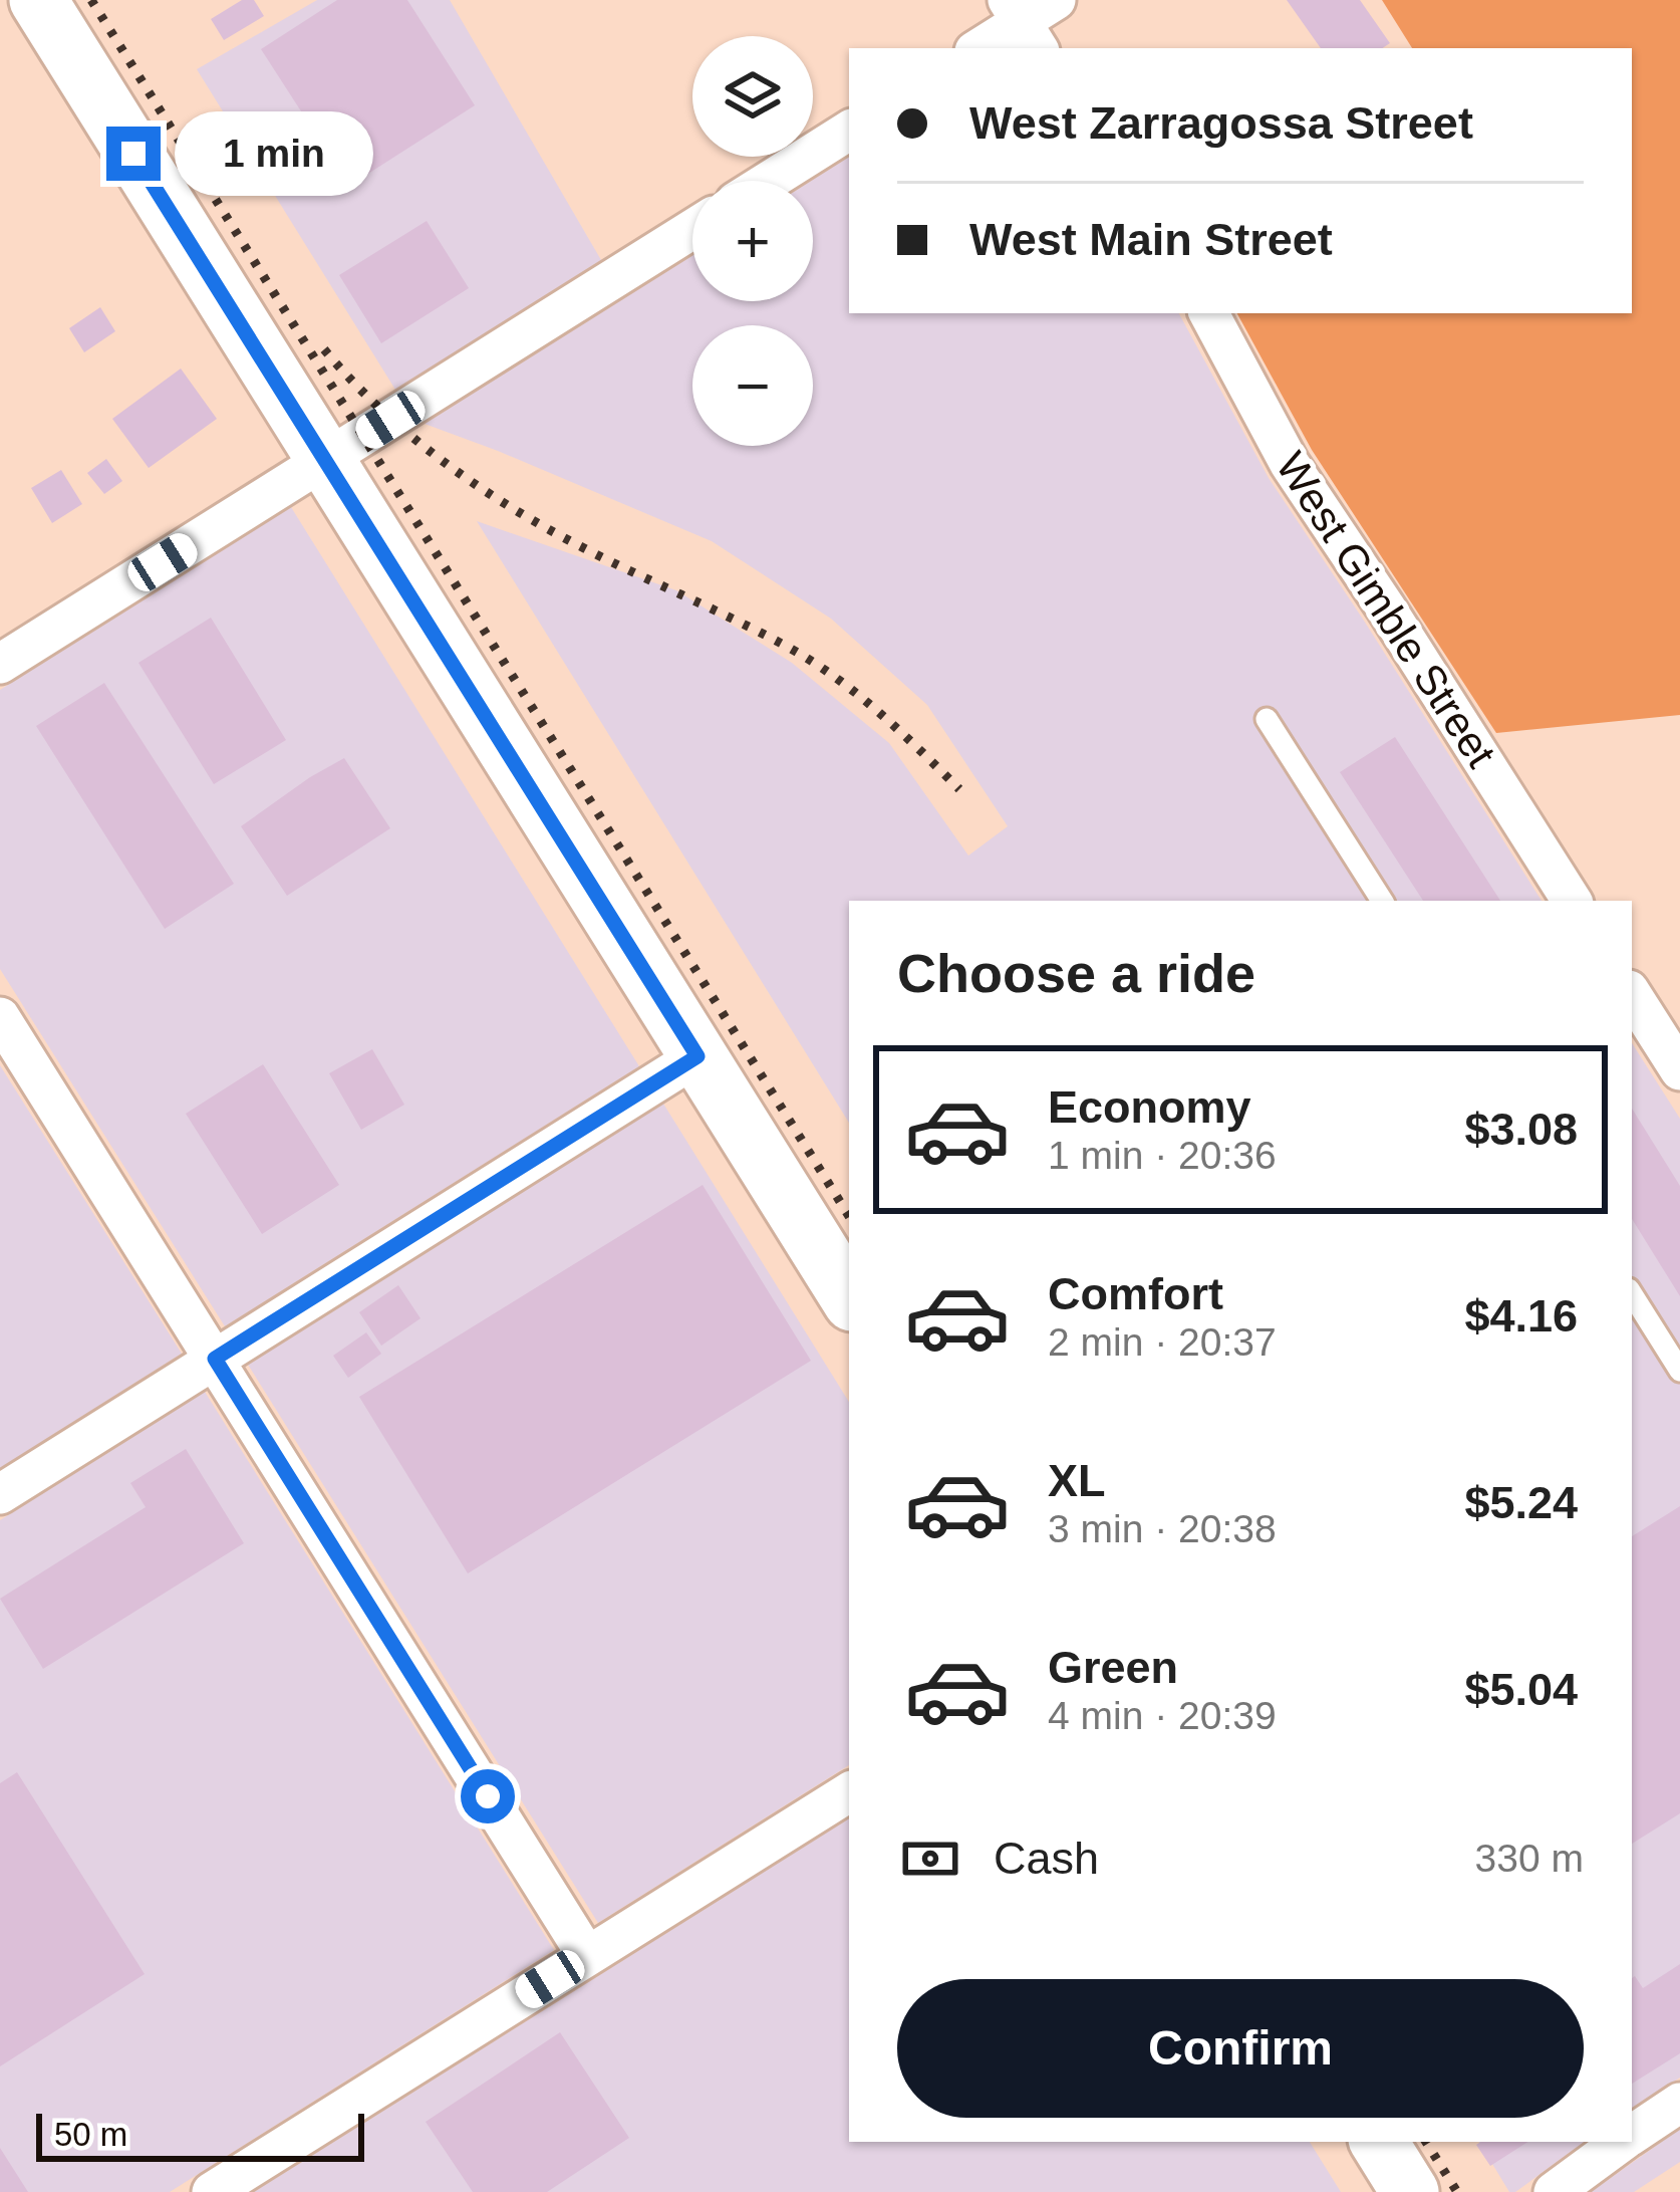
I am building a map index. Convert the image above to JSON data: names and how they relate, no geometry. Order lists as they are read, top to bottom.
{
  "streets": {
    "street": ["West Gimble Street"]
  },
  "scale_bar": "50 m",
  "page": {
    "map_buttons": ["+", "−"],
    "banner": ["West Zarragossa Street", "West Main Street"],
    "bubble": "1 min",
    "heading": "Choose a ride",
    "list": [
      {
        "name": "Economy",
        "note": "1 min · 20:36",
        "value": "$3.08"
      },
      {
        "name": "Comfort",
        "note": "2 min · 20:37",
        "value": "$4.16"
      },
      {
        "name": "XL",
        "note": "3 min · 20:38",
        "value": "$5.24"
      },
      {
        "name": "Green",
        "note": "4 min · 20:39",
        "value": "$5.04"
      }
    ],
    "pay": ["Cash", "330 m"],
    "buttons": "Confirm",
    "scale": "50 m"
  }
}
